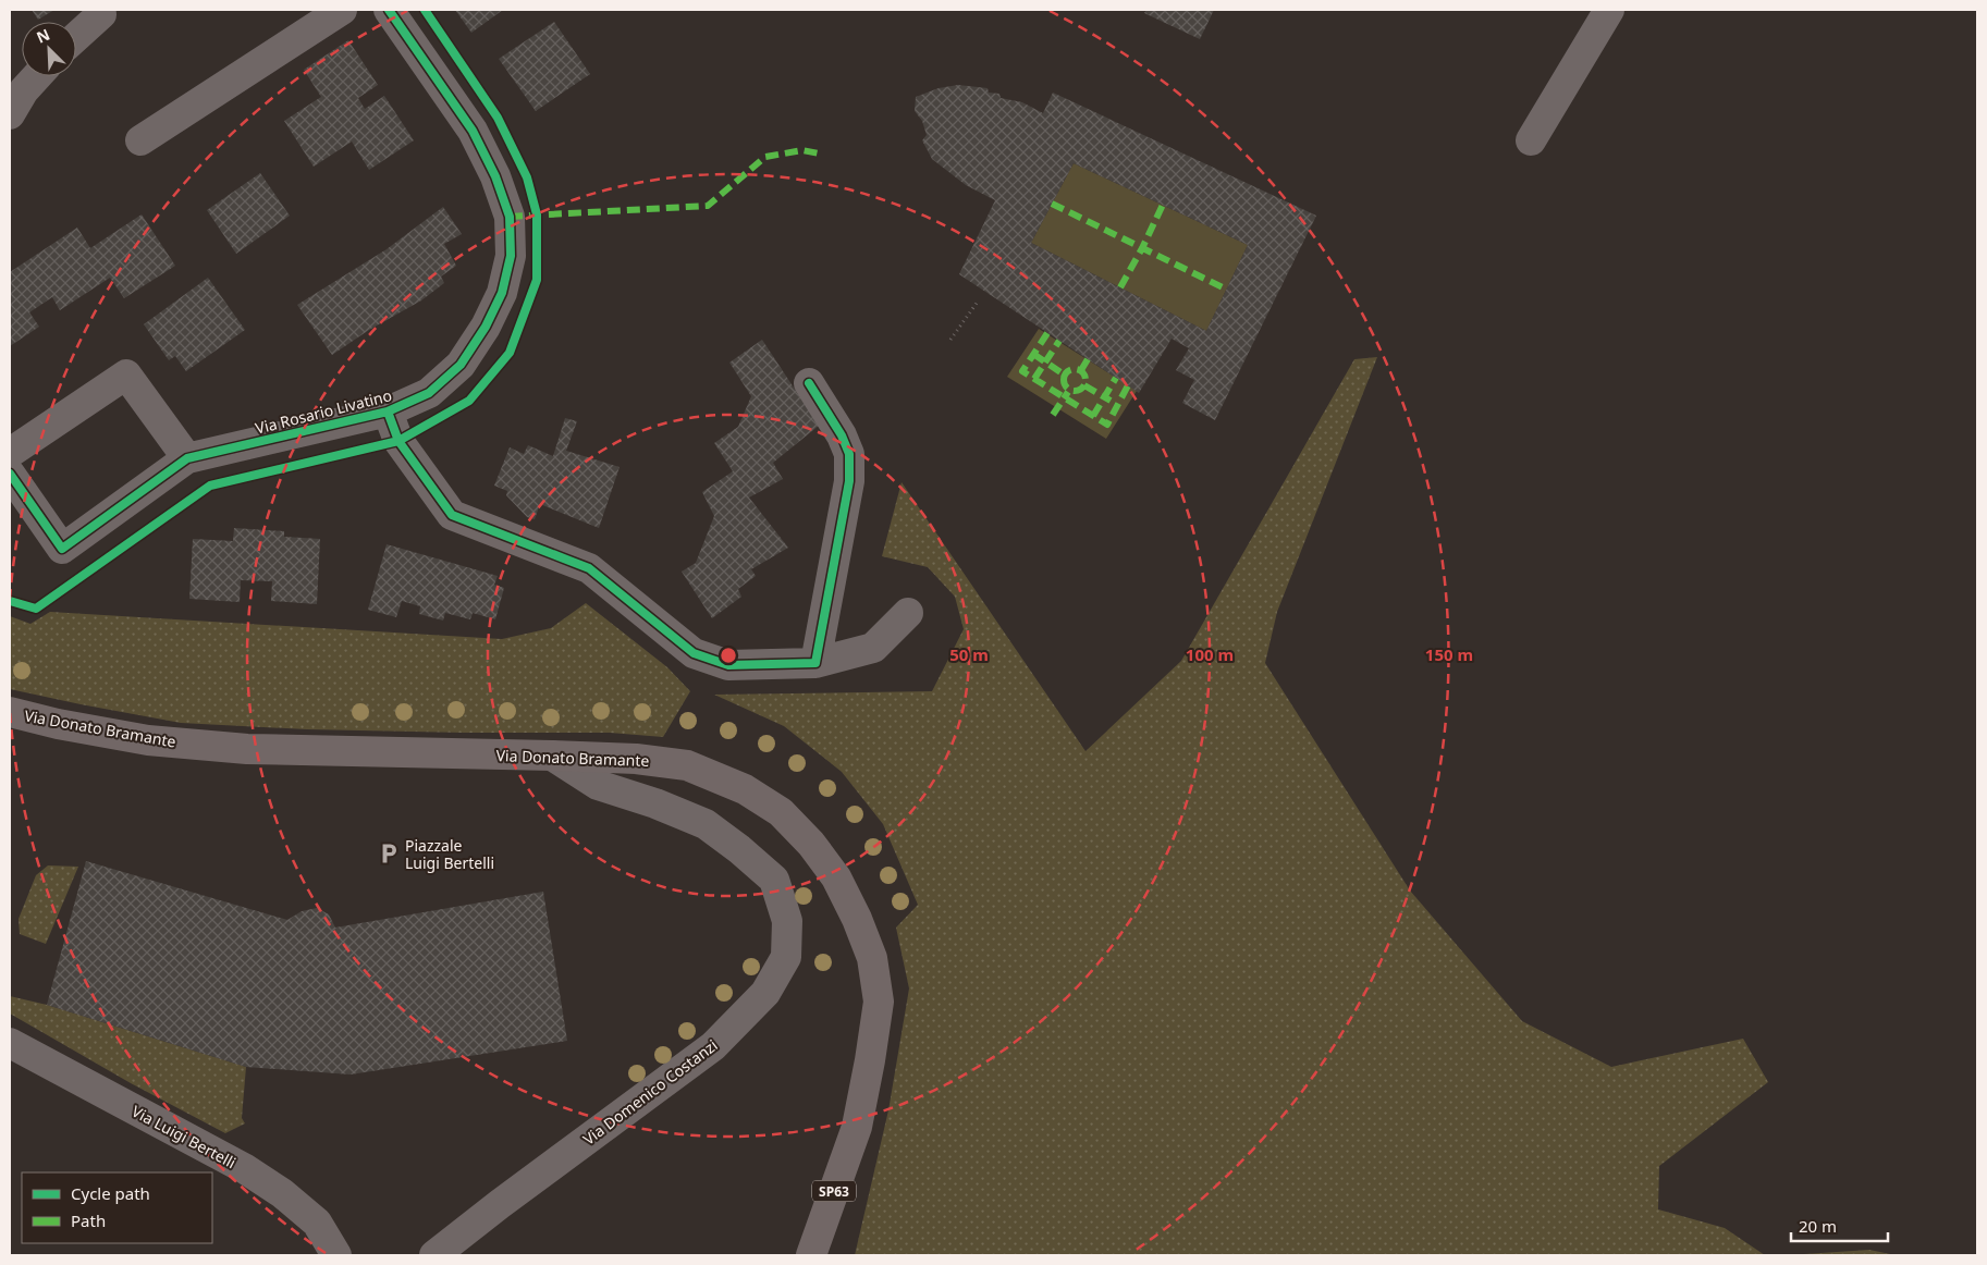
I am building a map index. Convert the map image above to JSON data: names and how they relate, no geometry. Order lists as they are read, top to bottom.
{
  "streets": {
    "main road": ["Via Donato Bramante", "SP63"],
    "street": ["Via Rosario Livatino", "Via Domenico Costanzi", "Via Luigi Bertelli"]
  },
  "crossings": [
    ["Via Donato Bramante", "Via Domenico Costanzi"]
  ],
  "places": {
    "parking": ["Piazzale Luigi Bertelli"]
  },
  "legend": ["Cycle path", "Path"],
  "scale_bar": "20 m",
  "north": "top left",
  "rings": ["50 m", "100 m", "150 m"]
}
